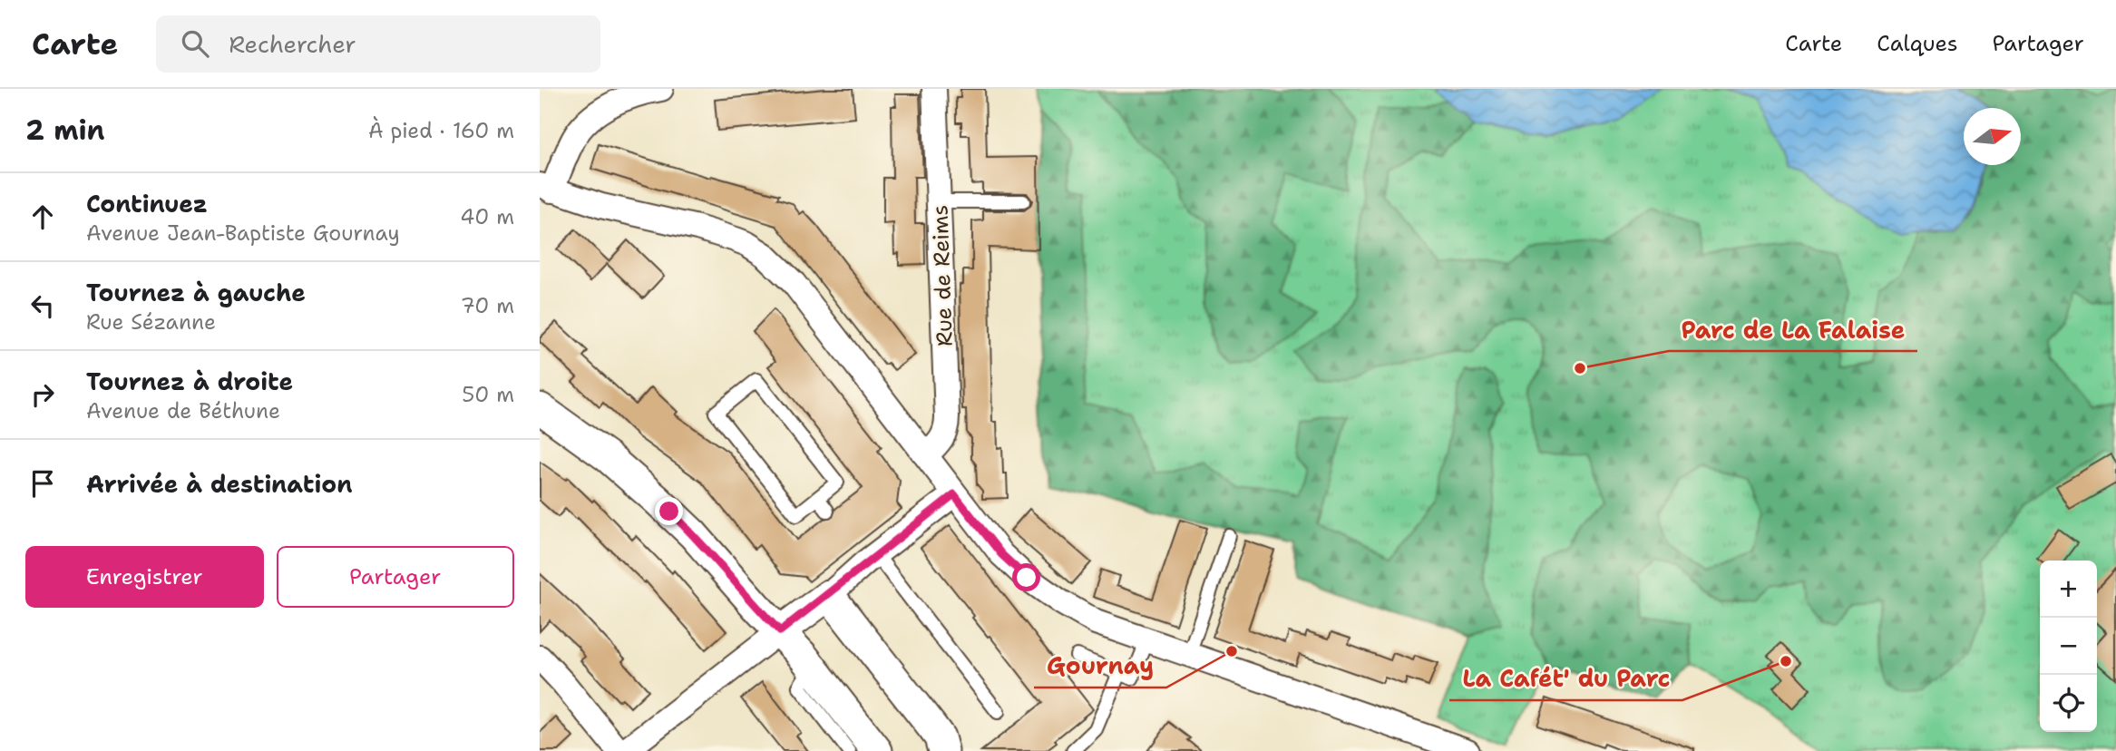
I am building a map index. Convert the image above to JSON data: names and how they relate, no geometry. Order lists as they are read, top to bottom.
{
  "streets": {
    "street": ["Rue de Reims"]
  },
  "places": ["Parc de La Falaise", "Gournay", "La Cafét' du Parc"],
  "north": "right",
  "page": {
    "header": "Carte",
    "search": "Rechercher",
    "nav": ["Carte", "Calques", "Partager"],
    "heading": ["2 min", "À pied · 160 m"],
    "list": [
      ["Continuez", "Avenue Jean-Baptiste Gournay", "40 m"],
      ["Tournez à gauche", "Rue Sézanne", "70 m"],
      ["Tournez à droite", "Avenue de Béthune", "50 m"],
      "Arrivée à destination"
    ],
    "buttons": ["Enregistrer", "Partager"],
    "map_buttons": ["+", "−"]
  }
}
